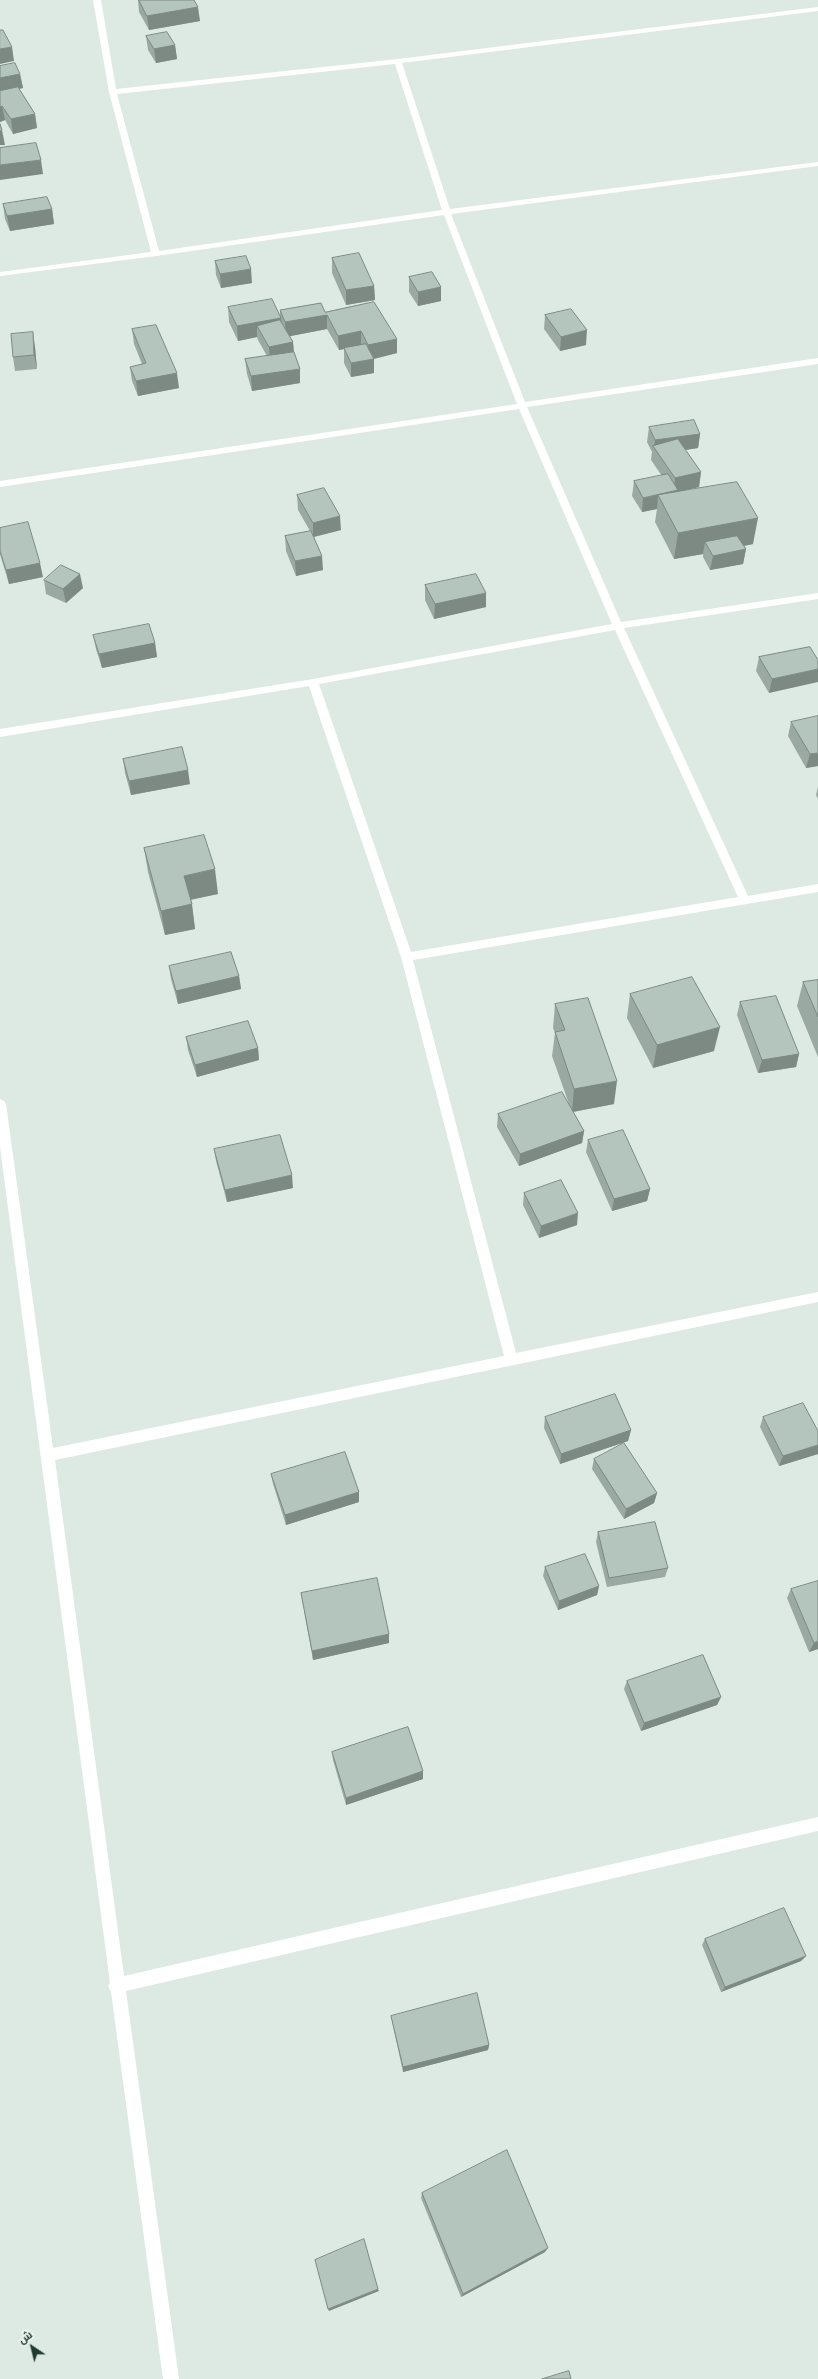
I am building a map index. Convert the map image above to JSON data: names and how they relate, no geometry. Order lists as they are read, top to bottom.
{
  "north": "top left"
}
